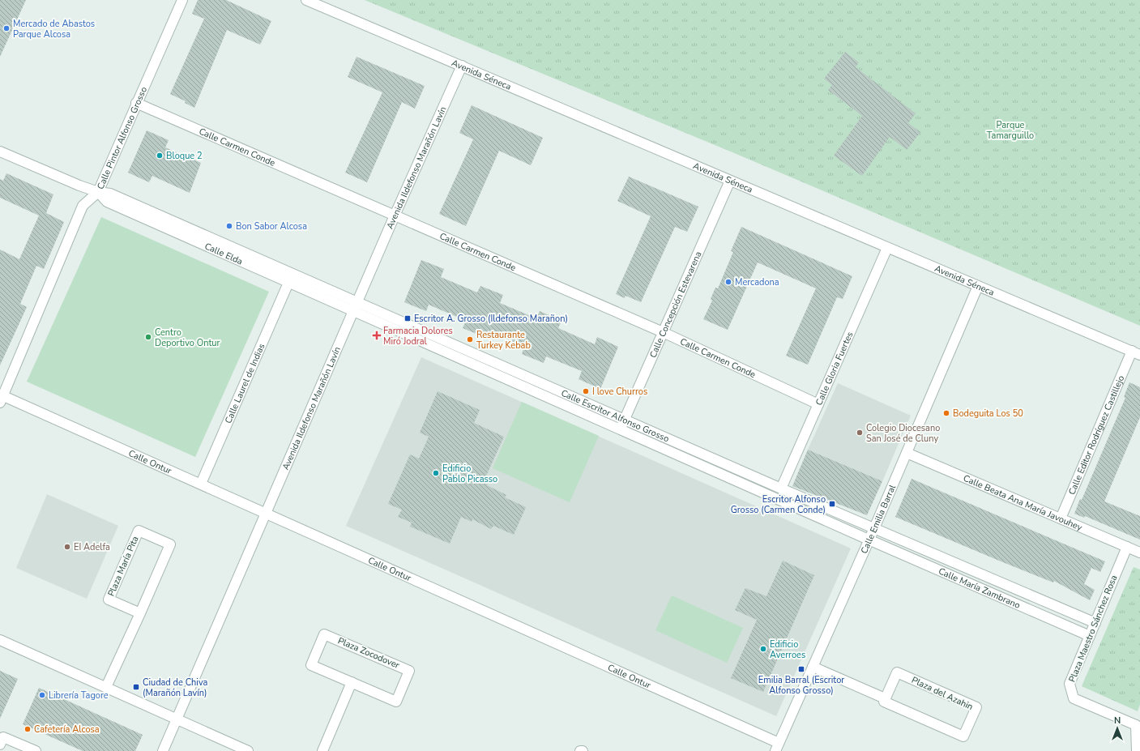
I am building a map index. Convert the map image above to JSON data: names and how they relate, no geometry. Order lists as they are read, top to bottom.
{
  "streets": {
    "street": [
      "Avenida Séneca",
      "Calle Pintor Alfonso Grosso",
      "Calle Carmen Conde",
      "Avenida Ildefonso Marañón Lavín",
      "Calle Elda",
      "Calle Concepción Estevarena",
      "Calle Gloria Fuertes",
      "Calle Laurel de Indias",
      "Calle Escritor Alfonso Grosso",
      "Calle Editor Rodríguez Castillejo",
      "Calle Ontur",
      "Calle Beata Ana María Javouhey",
      "Calle Emilia Barral",
      "Plaza María Pita",
      "Calle María Zambrano",
      "Plaza Maestro Sánchez Rosa",
      "Plaza Zocodover",
      "Plaza del Azahin"
    ]
  },
  "crossings": [
    ["Avenida Séneca", "Avenida Ildefonso Marañón Lavín"],
    ["Avenida Séneca", "Calle Concepción Estevarena"],
    ["Avenida Séneca", "Calle Gloria Fuertes"],
    ["Avenida Séneca", "Calle Editor Rodríguez Castillejo"],
    ["Avenida Séneca", "Calle Emilia Barral"],
    ["Calle Pintor Alfonso Grosso", "Calle Carmen Conde"],
    ["Calle Pintor Alfonso Grosso", "Calle Elda"],
    ["Calle Pintor Alfonso Grosso", "Calle Ontur"],
    ["Calle Carmen Conde", "Avenida Ildefonso Marañón Lavín"],
    ["Calle Carmen Conde", "Calle Concepción Estevarena"],
    ["Calle Carmen Conde", "Calle Gloria Fuertes"],
    ["Avenida Ildefonso Marañón Lavín", "Calle Elda"],
    ["Avenida Ildefonso Marañón Lavín", "Calle Escritor Alfonso Grosso"],
    ["Avenida Ildefonso Marañón Lavín", "Calle Ontur"],
    ["Calle Elda", "Calle Laurel de Indias"],
    ["Calle Elda", "Calle Escritor Alfonso Grosso"],
    ["Calle Concepción Estevarena", "Calle Escritor Alfonso Grosso"],
    ["Calle Gloria Fuertes", "Calle Escritor Alfonso Grosso"],
    ["Calle Laurel de Indias", "Calle Ontur"],
    ["Calle Escritor Alfonso Grosso", "Calle Emilia Barral"],
    ["Calle Escritor Alfonso Grosso", "Calle María Zambrano"],
    ["Calle Editor Rodríguez Castillejo", "Calle Beata Ana María Javouhey"],
    ["Calle Ontur", "Calle Emilia Barral"],
    ["Calle Beata Ana María Javouhey", "Calle Emilia Barral"],
    ["Calle Beata Ana María Javouhey", "Plaza Maestro Sánchez Rosa"],
    ["Calle Emilia Barral", "Calle María Zambrano"],
    ["Calle Emilia Barral", "Plaza del Azahin"],
    ["Calle María Zambrano", "Plaza Maestro Sánchez Rosa"]
  ],
  "parks": ["Parque Tamarguillo"],
  "places": {
    "other": [
      "Mercado de Abastos Parque Alcosa",
      "Bloque 2",
      "Bon Sabor Alcosa",
      "Mercadona",
      "Centro Deportivo Ontur",
      "Restaurante Turkey Kebab",
      "I love Churros",
      "Bodeguita Los 50",
      "Colegio Diocesano San José de Cluny",
      "Edificio Pablo Picasso",
      "EI Adelfa",
      "Edificio Averroes",
      "Librería Tagore",
      "Cafetería Alcosa"
    ],
    "transit": [
      "Escritor A. Grosso (Ildefonso Marañon)",
      "Escritor Alfonso Grosso (Carmen Conde)",
      "Emilia Barral (Escritor Alfonso Grosso)",
      "Ciudad de Chiva (Marañón Lavín)"
    ],
    "health": ["Farmacia Dolores Miró Jodral"]
  },
  "north": "top"
}
